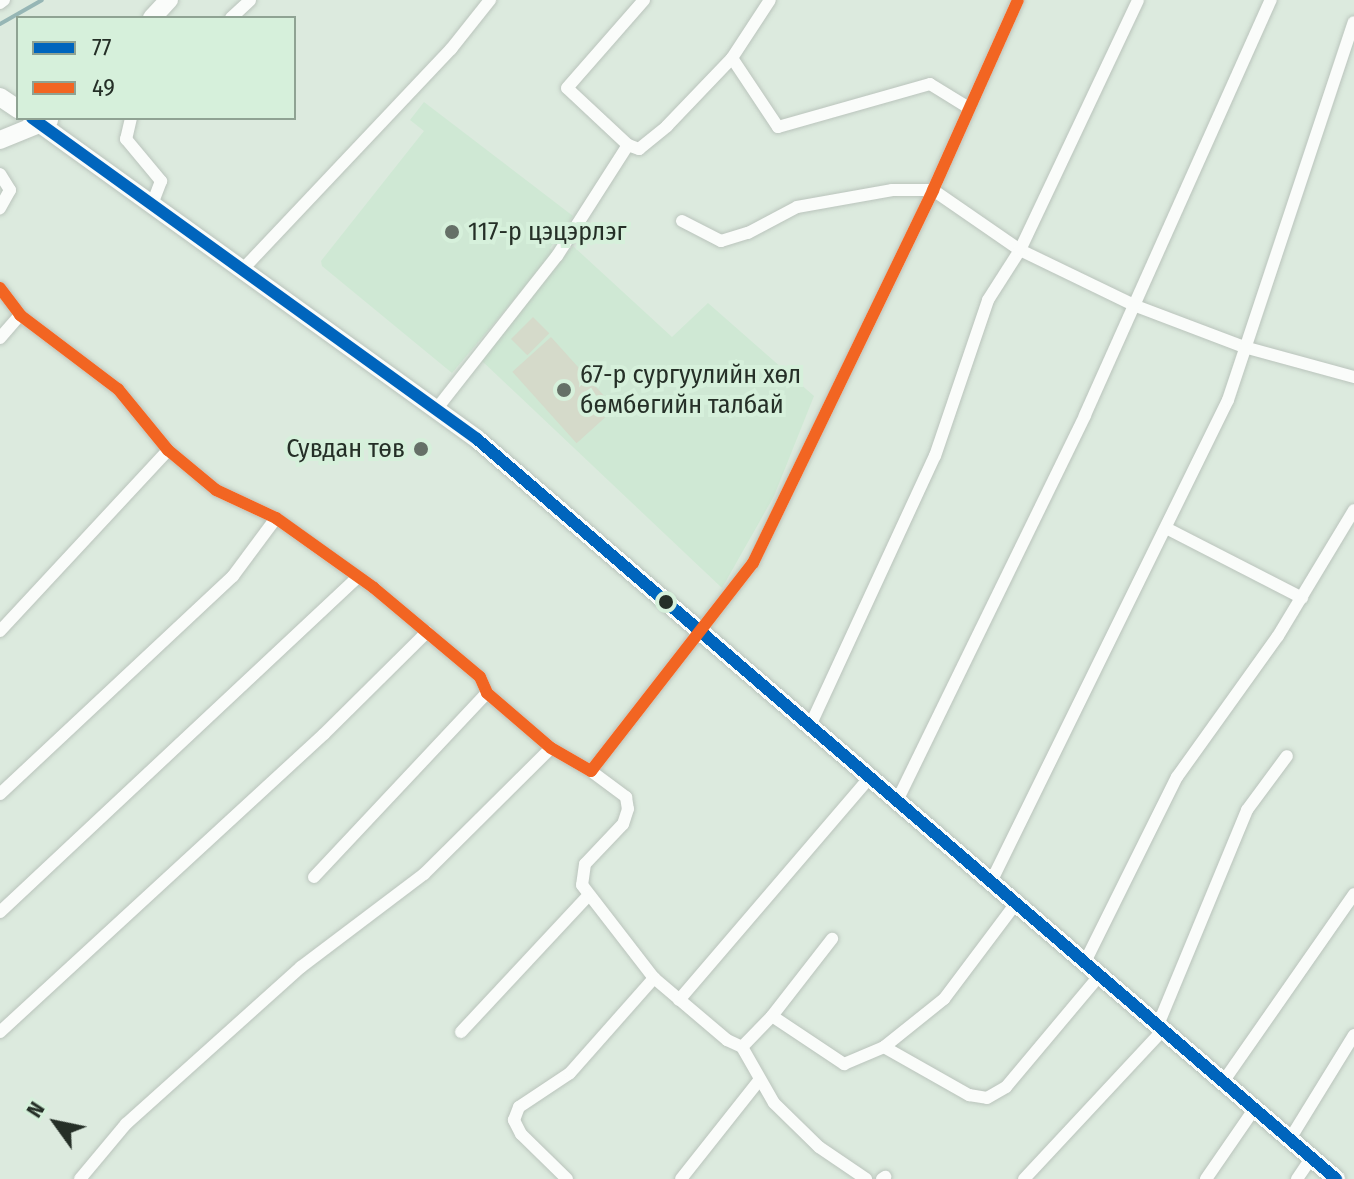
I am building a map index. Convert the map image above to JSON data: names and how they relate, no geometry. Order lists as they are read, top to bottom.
{
  "places": ["117-р цэцэрлэг", "67-р сургуулийн хөл бөмбөгийн талбай", "Сувдан төв"],
  "lines": ["transit line 49", "transit line 77"],
  "legend": ["77", "49"],
  "north": "top left"
}
